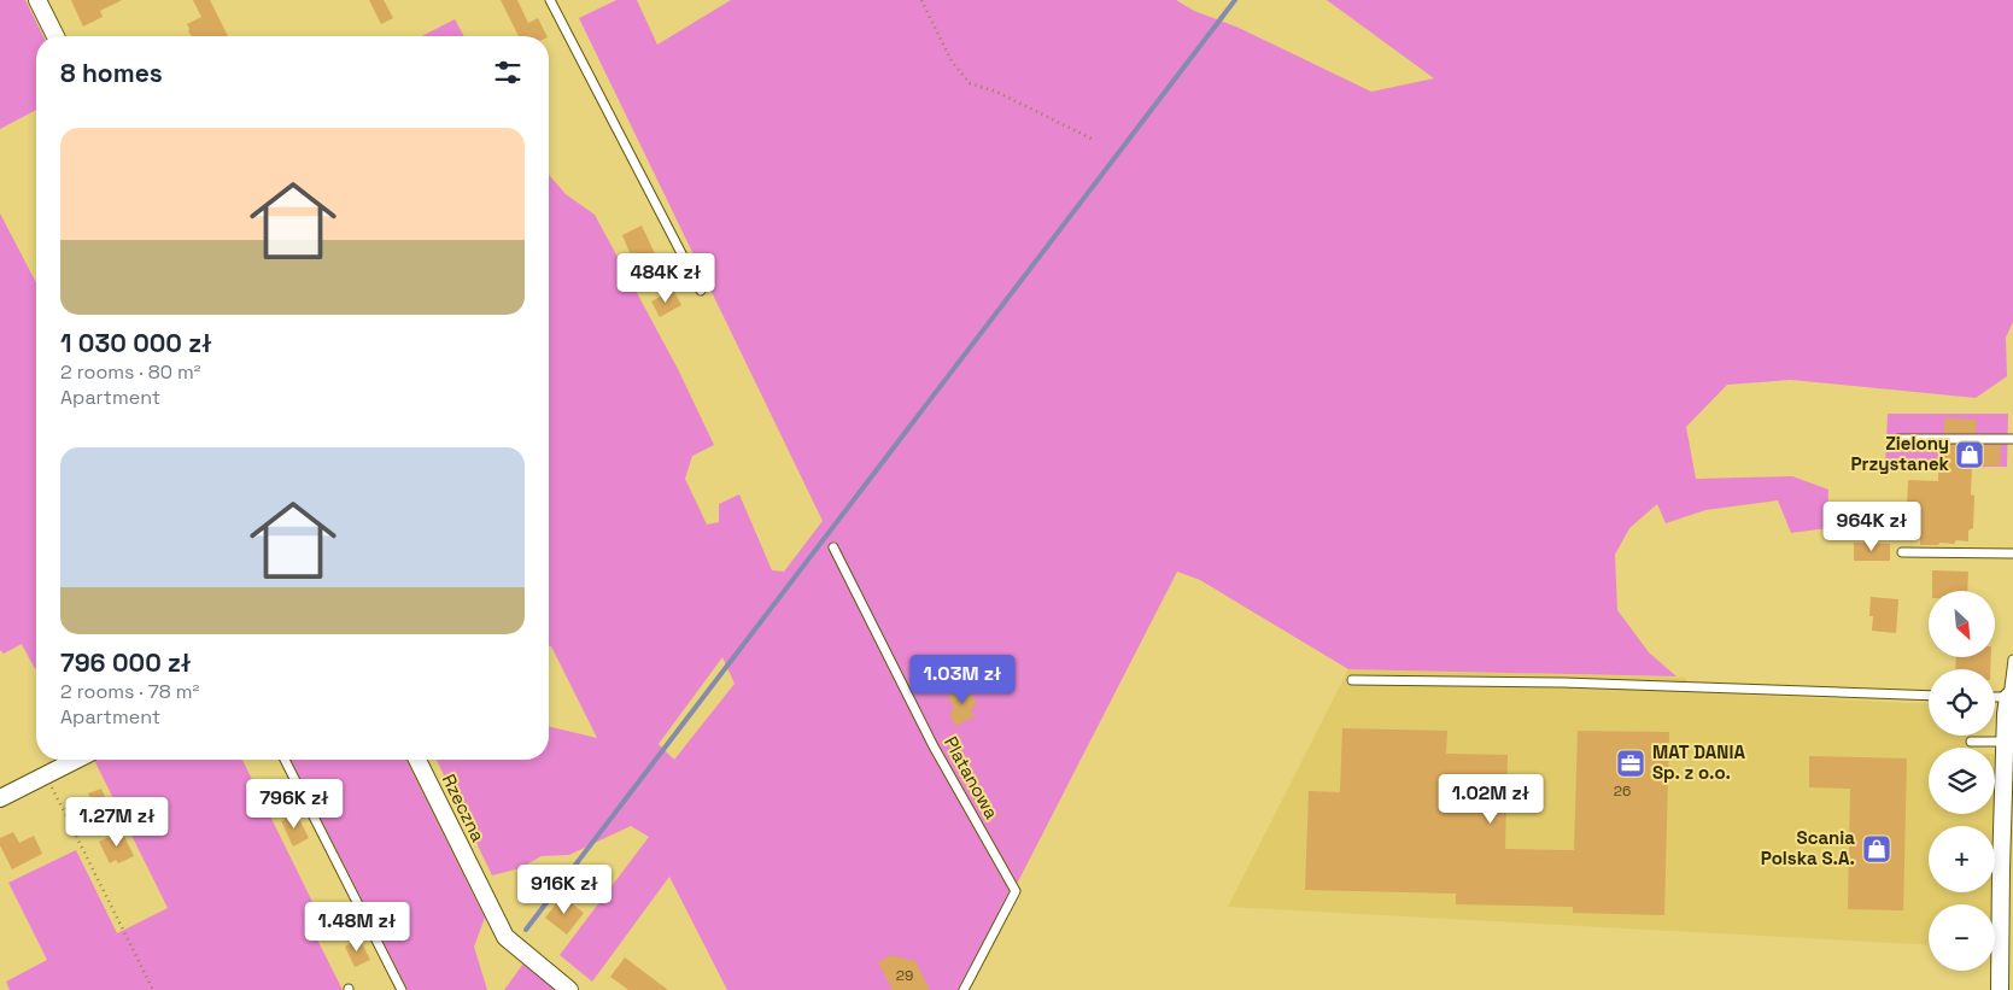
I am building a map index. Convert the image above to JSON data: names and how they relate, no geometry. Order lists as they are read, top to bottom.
{
  "streets": {
    "street": ["Rzeczna"],
    "lane": ["Platanowa"]
  },
  "places": {
    "shop": ["Zielony Przystanek", "Scania Polska S.A."],
    "office": ["MAT DANIA Sp. z o.o."]
  },
  "house_numbers": ["26", "29"],
  "north": "bottom right",
  "page": {
    "heading": "8 homes",
    "list": [
      {
        "name": "1 030 000 zł",
        "note": "2 rooms · 80 m² · Apartment"
      },
      {
        "name": "796 000 zł",
        "note": "2 rooms · 78 m² · Apartment"
      }
    ],
    "price": [
      "484K zł",
      "964K zł",
      "1.03M zł",
      "1.02M zł",
      "796K zł",
      "1.27M zł",
      "916K zł",
      "1.48M zł"
    ],
    "map_buttons": ["+", "−"]
  }
}
